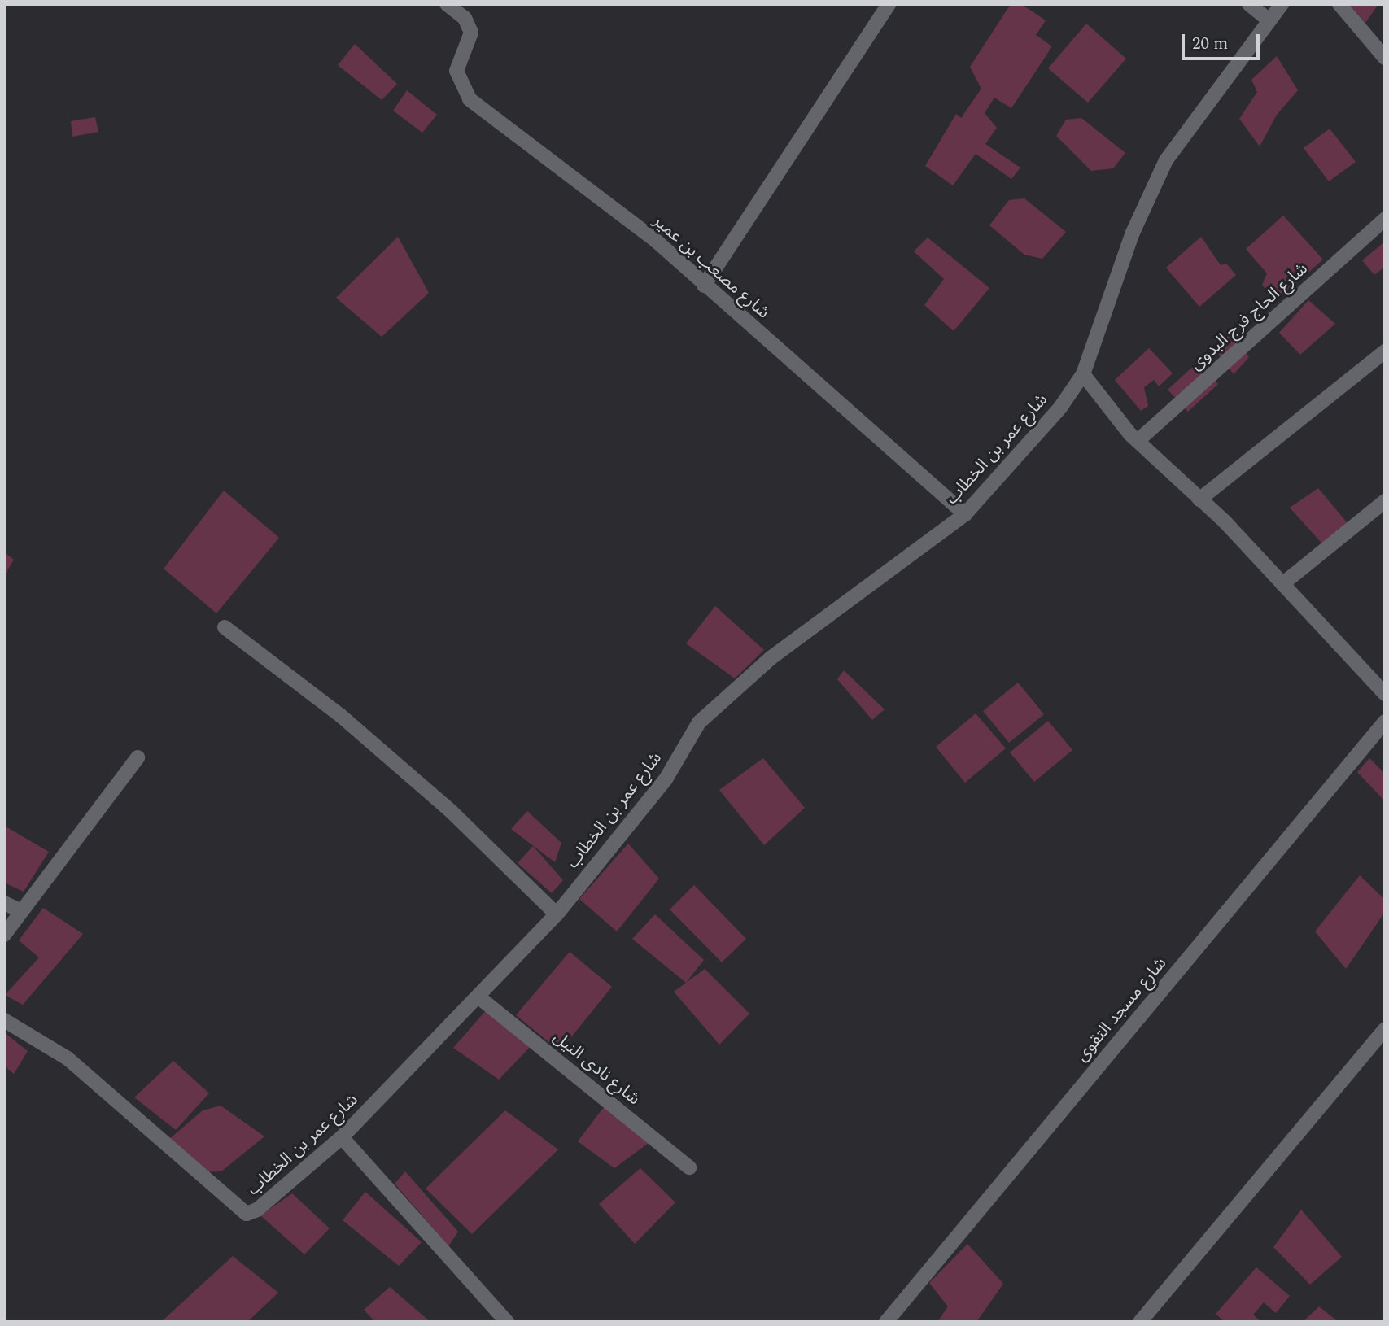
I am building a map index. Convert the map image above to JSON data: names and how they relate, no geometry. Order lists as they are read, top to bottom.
{
  "streets": {
    "street": [
      "شارع مصعب بن عمير",
      "شارع الحاج فرج البدوى",
      "شارع عمر بن الخطاب",
      "شارع مسجد التقوى",
      "شارع نادى النيل"
    ]
  },
  "crossings": [
    ["شارع مصعب بن عمير", "شارع عمر بن الخطاب"],
    ["شارع عمر بن الخطاب", "شارع نادى النيل"]
  ],
  "scale_bar": "20 m"
}
